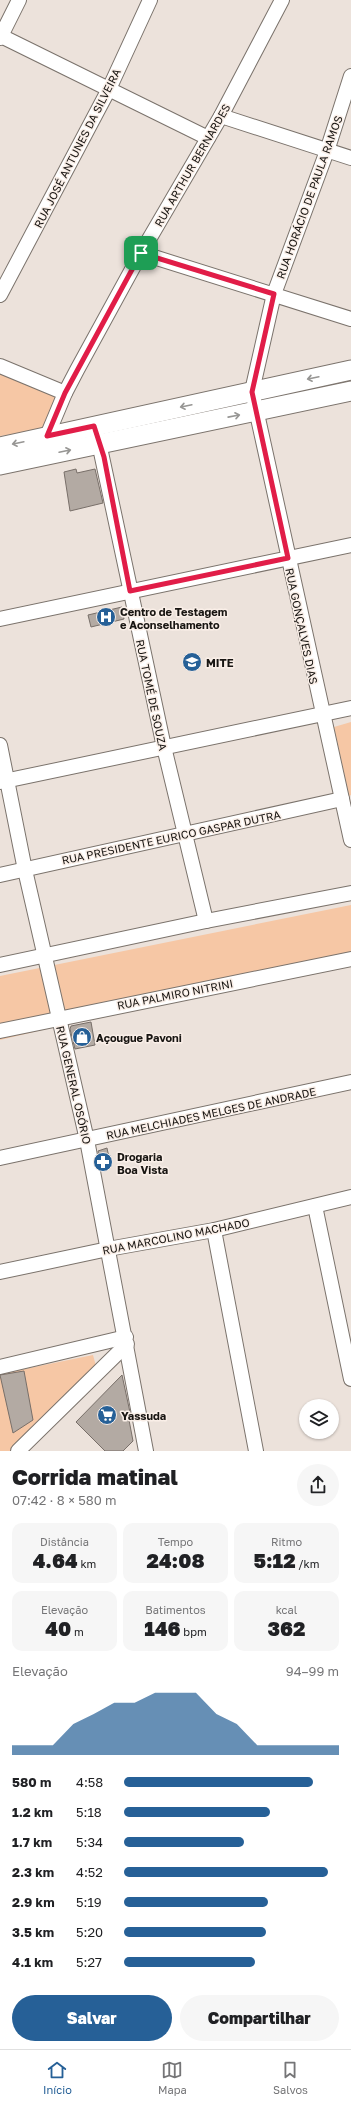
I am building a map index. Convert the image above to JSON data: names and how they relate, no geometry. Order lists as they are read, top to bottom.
{
  "streets": {
    "street": [
      "RUA JOSÉ ANTUNES DA SILVEIRA",
      "RUA ARTHUR BERNARDES",
      "RUA HORÁCIO DE PAULA RAMOS",
      "RUA GONÇALVES DIAS",
      "RUA TOMÉ DE SOUZA",
      "RUA PRESIDENTE EURICO GASPAR DUTRA",
      "RUA PALMIRO NITRINI",
      "RUA GENERAL OSÓRIO",
      "RUA MELCHIADES MELGES DE ANDRADE",
      "RUA MARCOLINO MACHADO"
    ]
  },
  "crossings": [
    ["RUA HORÁCIO DE PAULA RAMOS", "RUA GONÇALVES DIAS"],
    ["RUA GONÇALVES DIAS", "RUA PRESIDENTE EURICO GASPAR DUTRA"],
    ["RUA TOMÉ DE SOUZA", "RUA PRESIDENTE EURICO GASPAR DUTRA"],
    ["RUA PRESIDENTE EURICO GASPAR DUTRA", "RUA GENERAL OSÓRIO"],
    ["RUA PALMIRO NITRINI", "RUA GENERAL OSÓRIO"],
    ["RUA GENERAL OSÓRIO", "RUA MELCHIADES MELGES DE ANDRADE"],
    ["RUA GENERAL OSÓRIO", "RUA MARCOLINO MACHADO"]
  ],
  "places": {
    "hospital": ["Centro de Testagem e Aconselhamento"],
    "school or university": ["MITE"],
    "shop": ["Açougue Pavoni"],
    "pharmacy": ["Drogaria Boa Vista"],
    "supermarket": ["Yassuda"]
  },
  "page": {
    "heading": ["Corrida matinal", "07:42 · 8 × 580 m"],
    "stats": [
      ["Distância", "4.64 km"],
      ["Tempo", "24:08"],
      ["Ritmo", "5:12 /km"],
      ["Elevação", "40 m"],
      ["Batimentos", "146 bpm"],
      ["kcal", "362"]
    ],
    "chart": ["Elevação", "94–99 m"],
    "list": [
      {
        "name": "580 m",
        "note": "4:58"
      },
      {
        "name": "1.2 km",
        "note": "5:18"
      },
      {
        "name": "1.7 km",
        "note": "5:34"
      },
      {
        "name": "2.3 km",
        "note": "4:52"
      },
      {
        "name": "2.9 km",
        "note": "5:19"
      },
      {
        "name": "3.5 km",
        "note": "5:20"
      },
      {
        "name": "4.1 km",
        "note": "5:27"
      }
    ],
    "buttons": ["Salvar", "Compartilhar"],
    "tabs": ["Início", "Mapa", "Salvos"]
  }
}
